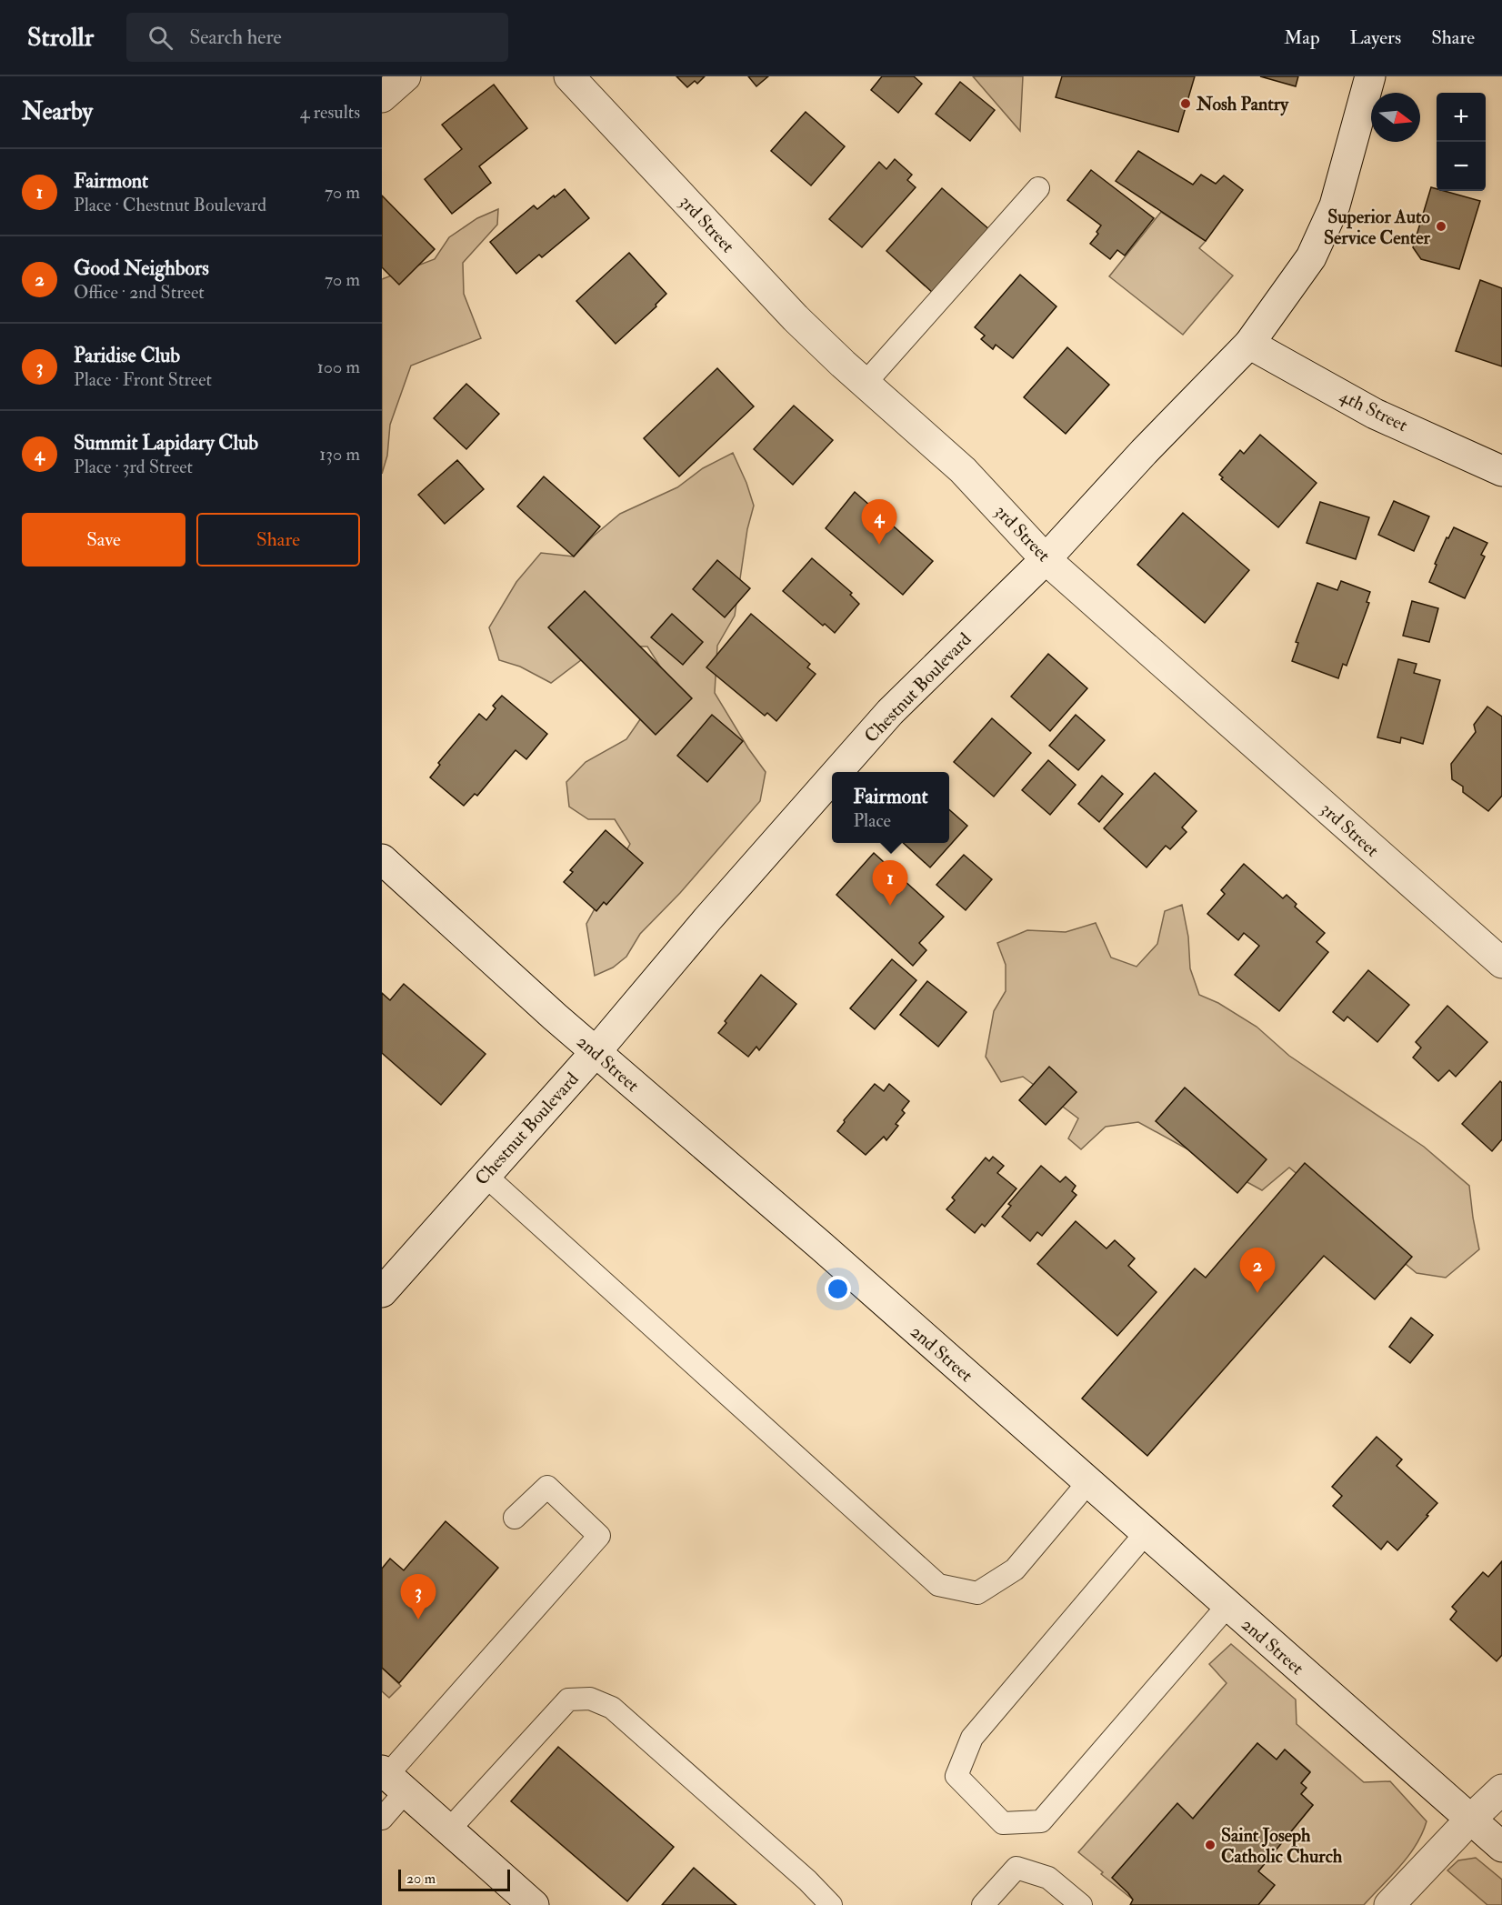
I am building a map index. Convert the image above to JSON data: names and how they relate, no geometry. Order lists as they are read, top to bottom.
{
  "streets": {
    "street": [
      "3rd Street",
      "4th Street",
      "Chestnut Boulevard",
      "2nd Street"
    ]
  },
  "crossings": [
    ["3rd Street", "Chestnut Boulevard"],
    ["4th Street", "Chestnut Boulevard"],
    ["Chestnut Boulevard", "2nd Street"]
  ],
  "places": ["Nosh Pantry", "Superior Auto Service Center", "Saint Joseph Catholic Church"],
  "scale_bar": "20 m",
  "north": "right",
  "page": {
    "header": "Strollr",
    "search": "Search here",
    "nav": ["Map", "Layers", "Share"],
    "heading": ["Nearby", "4 results"],
    "map_buttons": ["+", "−"],
    "list": [
      {
        "mark": "1",
        "name": "Fairmont",
        "note": "Place · Chestnut Boulevard",
        "value": "70 m"
      },
      {
        "mark": "2",
        "name": "Good Neighbors",
        "note": "Office · 2nd Street",
        "value": "70 m"
      },
      {
        "mark": "3",
        "name": "Paridise Club",
        "note": "Place · Front Street",
        "value": "100 m"
      },
      {
        "mark": "4",
        "name": "Summit Lapidary Club",
        "note": "Place · 3rd Street",
        "value": "130 m"
      }
    ],
    "buttons": ["Save", "Share"],
    "pins": [
      "4",
      "1",
      "2",
      "3"
    ],
    "popup": ["Fairmont", "Place"],
    "scale": "20 m"
  }
}
